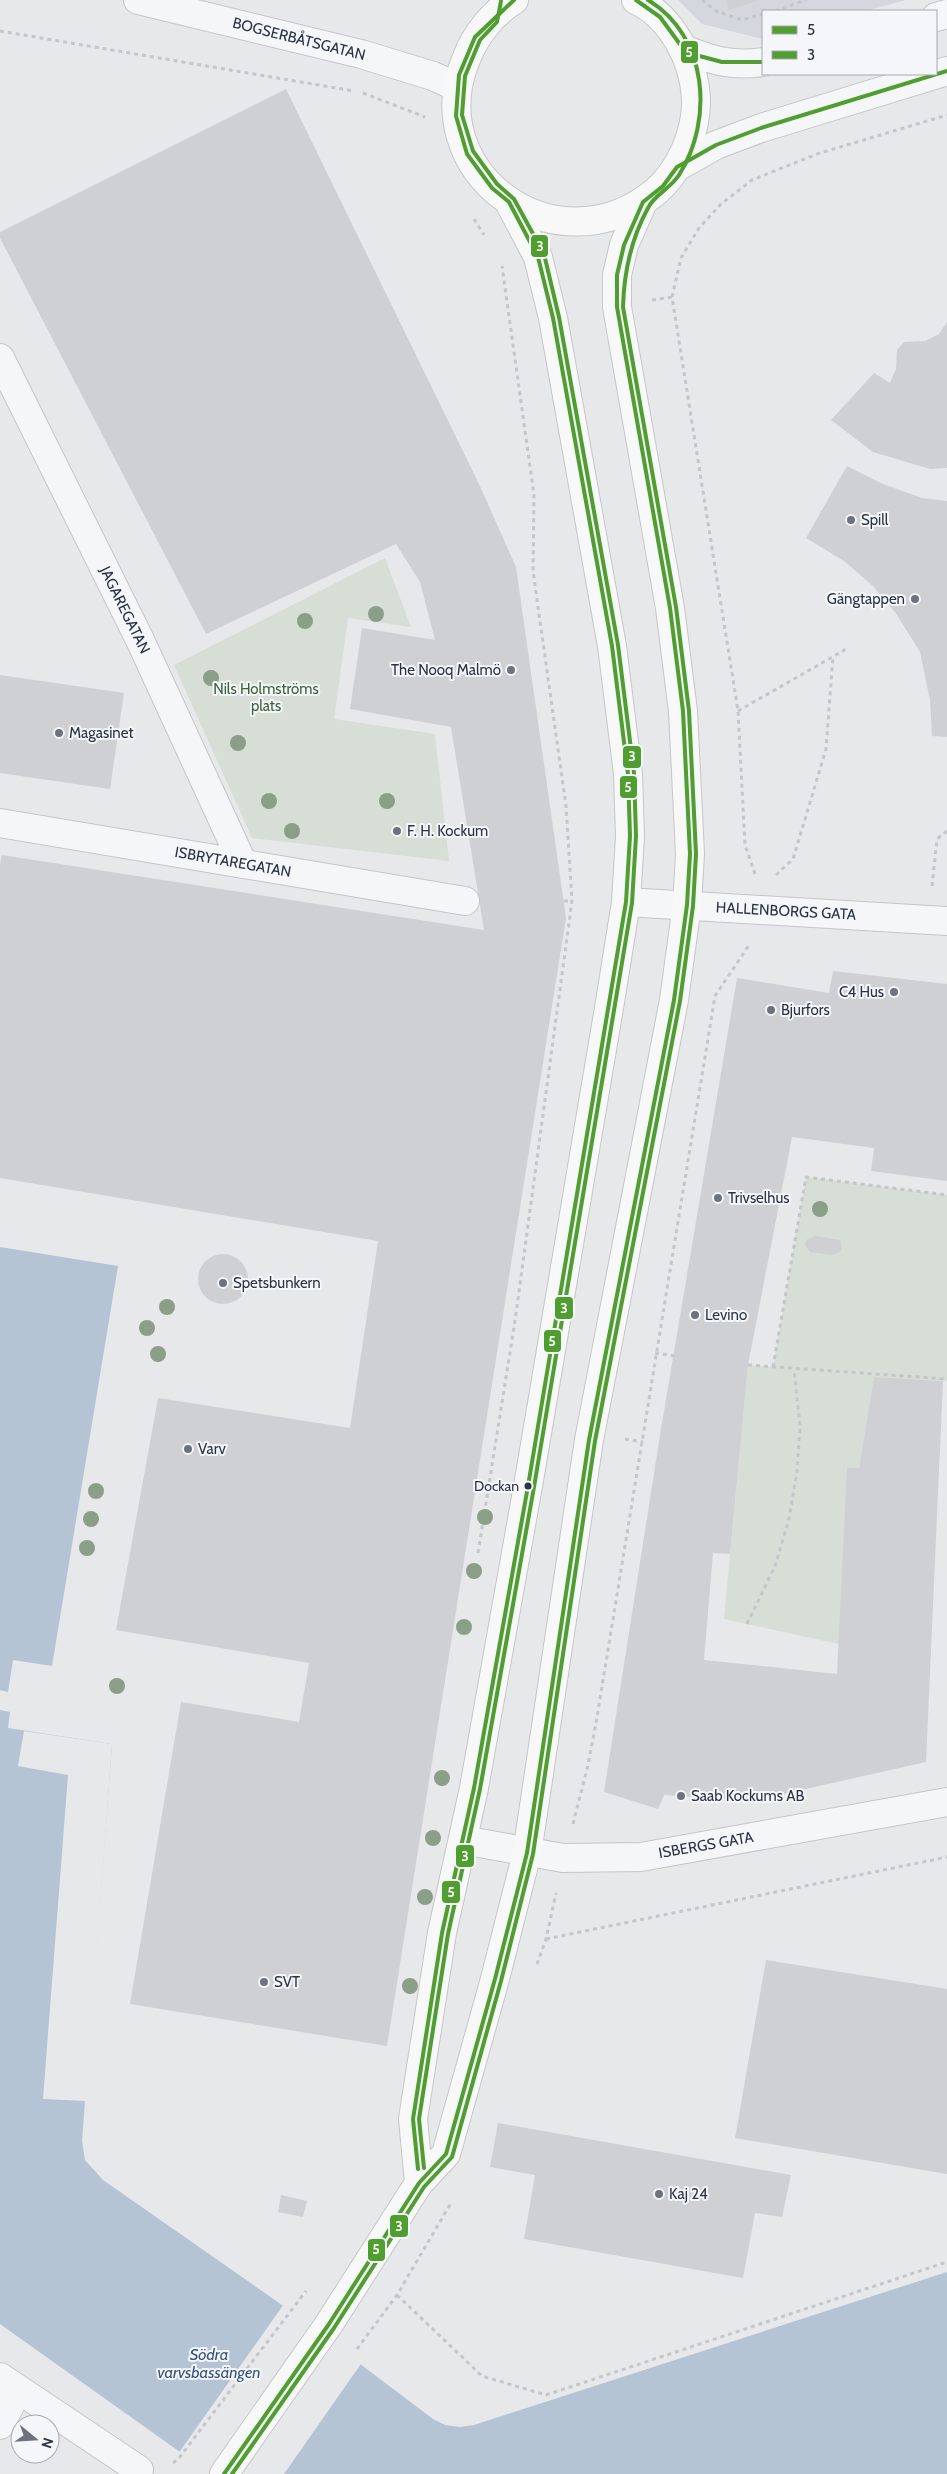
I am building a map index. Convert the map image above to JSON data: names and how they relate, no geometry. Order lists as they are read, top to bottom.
{
  "streets": {
    "street": [
      "BOGSERBÅTSGATAN",
      "JAGAREGATAN",
      "ISBRYTAREGATAN",
      "HALLENBORGS GATA",
      "ISBERGS GATA"
    ]
  },
  "crossings": [
    ["JAGAREGATAN", "ISBRYTAREGATAN"]
  ],
  "water": ["Södra varvsbassängen"],
  "parks": ["Nils Holmströms plats"],
  "places": [
    "Spill",
    "Gängtappen",
    "The Nooq Malmö",
    "Magasinet",
    "F. H. Kockum",
    "C4 Hus",
    "Bjurfors",
    "Trivselhus",
    "Spetsbunkern",
    "Levino",
    "Varv",
    "Dockan",
    "Saab Kockums AB",
    "SVT",
    "Kaj 24"
  ],
  "lines": ["transit line 5", "transit line 3"],
  "legend": ["5", "3"],
  "north": "right"
}
